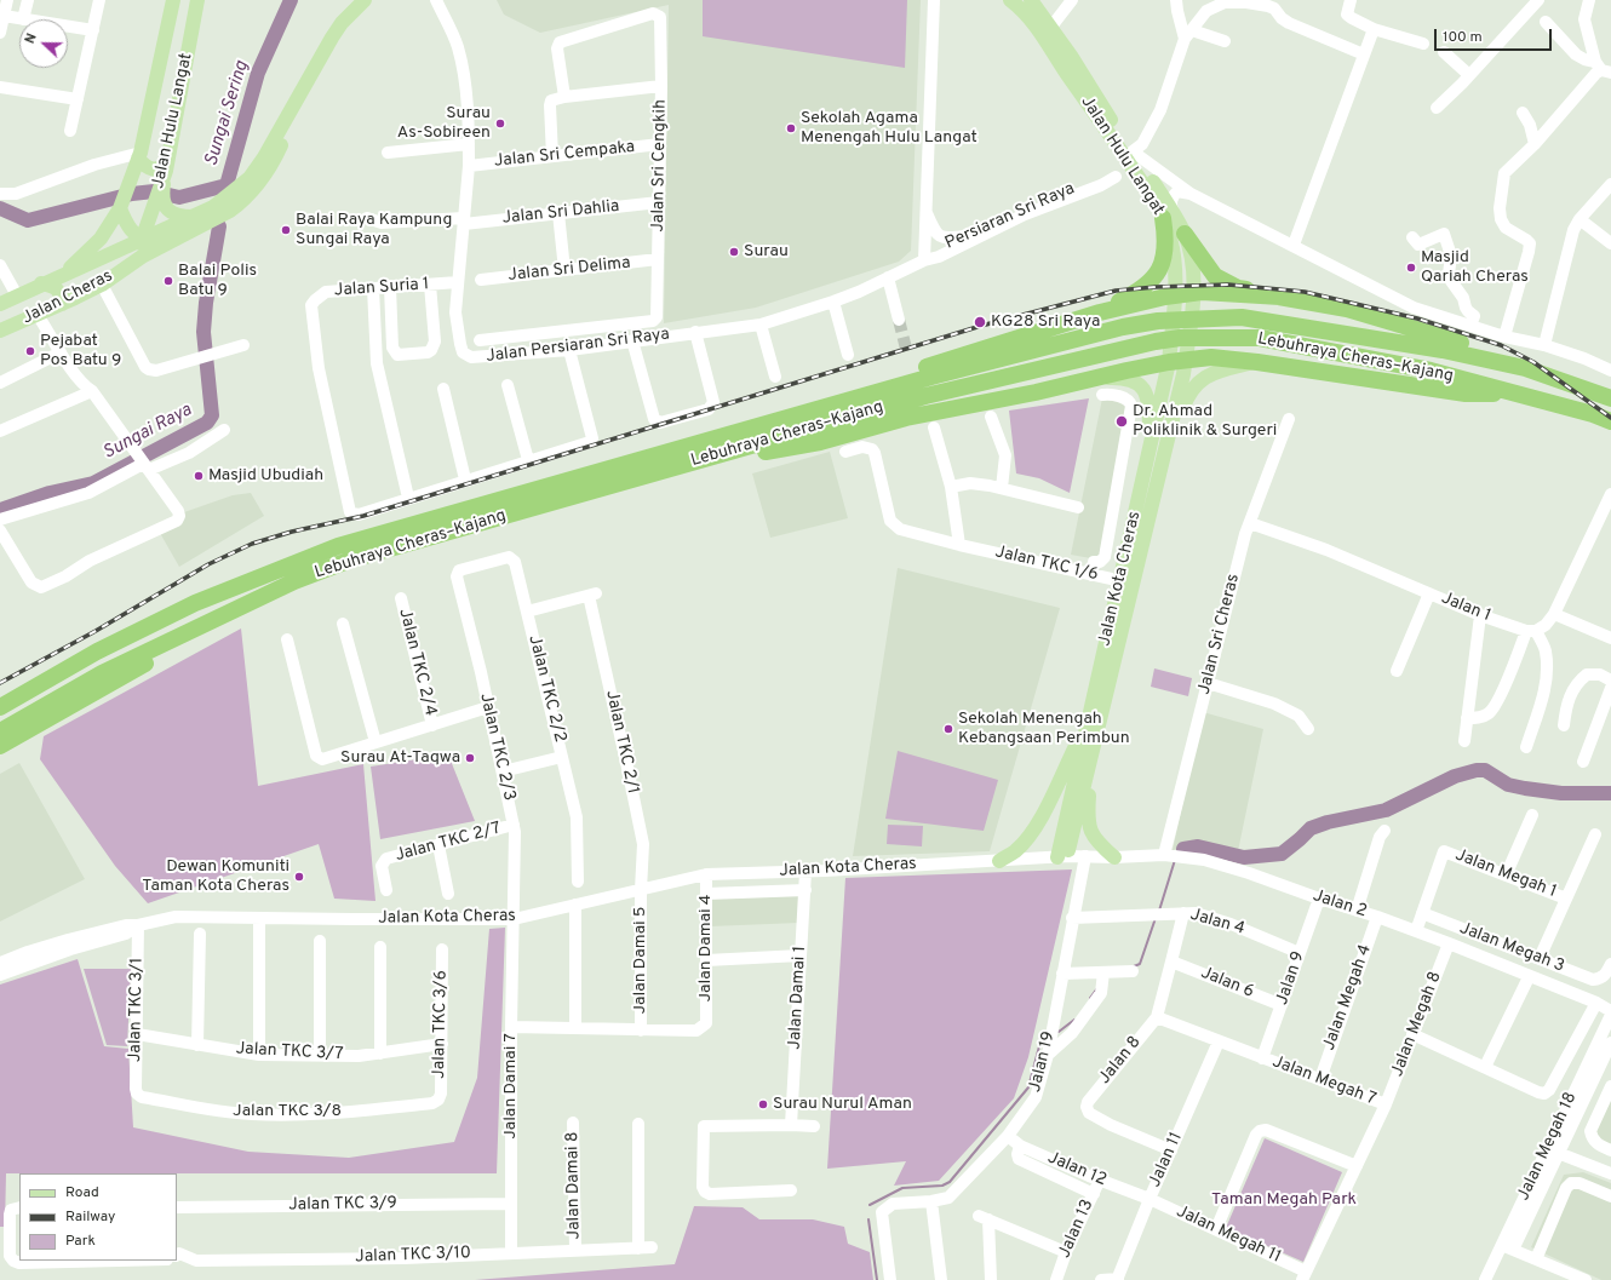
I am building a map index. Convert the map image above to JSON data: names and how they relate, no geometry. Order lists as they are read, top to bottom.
{
  "streets": {
    "highway": ["Lebuhraya Cheras–Kajang"],
    "main road": ["Jalan Hulu Langat", "Jalan Cheras", "Jalan Kota Cheras"],
    "street": [
      "Jalan Sri Cempaka",
      "Jalan Sri Cengkih",
      "Jalan Sri Dahlia",
      "Persiaran Sri Raya",
      "Jalan Sri Delima",
      "Jalan Suria 1",
      "Jalan Persiaran Sri Raya",
      "Jalan TKC 1/6",
      "Jalan 1",
      "Jalan Sri Cheras",
      "Jalan TKC 2/4",
      "Jalan TKC 2/2",
      "Jalan TKC 2/1",
      "Jalan TKC 2/3",
      "Jalan TKC 2/7",
      "Jalan Megah 1",
      "Jalan 2",
      "Jalan 4",
      "Jalan Damai 4",
      "Jalan Megah 3",
      "Jalan Damai 5",
      "Jalan 9",
      "Jalan 6",
      "Jalan Damai 1",
      "Jalan Megah 4",
      "Jalan TKC 3/1",
      "Jalan TKC 3/6",
      "Jalan Megah 8",
      "Jalan TKC 3/7",
      "Jalan 8",
      "Jalan 19",
      "Jalan Megah 7",
      "Jalan Damai 7",
      "Jalan TKC 3/8",
      "Jalan Megah 18",
      "Jalan 11",
      "Jalan 12",
      "Jalan Damai 8",
      "Jalan TKC 3/9",
      "Jalan 13",
      "Jalan Megah 11",
      "Jalan TKC 3/10"
    ]
  },
  "crossings": [
    ["Jalan Hulu Langat", "Persiaran Sri Raya"],
    ["Jalan Hulu Langat", "Jalan Cheras"],
    ["Jalan Hulu Langat", "Jalan Kota Cheras"],
    ["Jalan Sri Cempaka", "Jalan Sri Cengkih"],
    ["Jalan Sri Cempaka", "Jalan Persiaran Sri Raya"],
    ["Jalan Sri Cengkih", "Jalan Sri Dahlia"],
    ["Jalan Sri Cengkih", "Jalan Sri Delima"],
    ["Jalan Sri Dahlia", "Jalan Persiaran Sri Raya"],
    ["Persiaran Sri Raya", "Jalan Persiaran Sri Raya"],
    ["Jalan Suria 1", "Jalan Persiaran Sri Raya"],
    ["Jalan TKC 1/6", "Jalan Kota Cheras"],
    ["Jalan Kota Cheras", "Jalan TKC 2/1"],
    ["Jalan Kota Cheras", "Jalan TKC 2/3"],
    ["Jalan Kota Cheras", "Jalan 2"],
    ["Jalan Kota Cheras", "Jalan Damai 4"],
    ["Jalan Kota Cheras", "Jalan Damai 5"],
    ["Jalan Kota Cheras", "Jalan Damai 1"],
    ["Jalan Kota Cheras", "Jalan TKC 3/1"],
    ["Jalan Kota Cheras", "Jalan Damai 7"],
    ["Jalan 1", "Jalan Sri Cheras"],
    ["Jalan Sri Cheras", "Jalan 2"],
    ["Jalan TKC 2/2", "Jalan TKC 2/1"],
    ["Jalan TKC 2/2", "Jalan TKC 2/3"],
    ["Jalan TKC 2/1", "Jalan Damai 5"],
    ["Jalan TKC 2/3", "Jalan TKC 2/7"],
    ["Jalan TKC 2/3", "Jalan Damai 7"],
    ["Jalan Megah 1", "Jalan Megah 3"],
    ["Jalan 2", "Jalan 9"],
    ["Jalan 2", "Jalan Megah 4"],
    ["Jalan 2", "Jalan Megah 8"],
    ["Jalan 2", "Jalan 19"],
    ["Jalan 2", "Jalan Megah 18"],
    ["Jalan 4", "Jalan 9"],
    ["Jalan 4", "Jalan 8"],
    ["Jalan 4", "Jalan 19"],
    ["Jalan Damai 4", "Jalan Damai 5"],
    ["Jalan 9", "Jalan 6"],
    ["Jalan 9", "Jalan Megah 7"],
    ["Jalan 6", "Jalan 8"],
    ["Jalan Megah 4", "Jalan Megah 7"],
    ["Jalan TKC 3/1", "Jalan TKC 3/7"],
    ["Jalan TKC 3/1", "Jalan TKC 3/8"],
    ["Jalan TKC 3/6", "Jalan TKC 3/7"],
    ["Jalan TKC 3/6", "Jalan TKC 3/8"],
    ["Jalan Megah 8", "Jalan Megah 7"],
    ["Jalan Megah 8", "Jalan Megah 11"],
    ["Jalan 8", "Jalan 11"],
    ["Jalan 19", "Jalan 12"],
    ["Jalan Damai 7", "Jalan TKC 3/9"],
    ["Jalan Damai 7", "Jalan TKC 3/10"],
    ["Jalan 11", "Jalan 12"],
    ["Jalan 11", "Jalan Megah 11"],
    ["Jalan 12", "Jalan 13"],
    ["Jalan 12", "Jalan Megah 11"],
    ["Jalan Damai 8", "Jalan TKC 3/10"]
  ],
  "water": ["Sungai Sering", "Sungai Raya"],
  "parks": ["Taman Megah Park"],
  "places": [
    "Surau As-Sobireen",
    "Sekolah Agama Menengah Hulu Langat",
    "Balai Raya Kampung Sungai Raya",
    "Surau",
    "Masjid Qariah Cheras",
    "Balai Polis Batu 9",
    "KG28 Sri Raya",
    "Pejabat Pos Batu 9",
    "Dr. Ahmad Poliklinik & Surgeri",
    "Masjid Ubudiah",
    "Sekolah Menengah Kebangsaan Perimbun",
    "Surau At-Taqwa",
    "Dewan Komuniti Taman Kota Cheras",
    "Surau Nurul Aman"
  ],
  "legend": ["Road", "Railway", "Park"],
  "scale_bar": "100 m",
  "north": "left"
}
